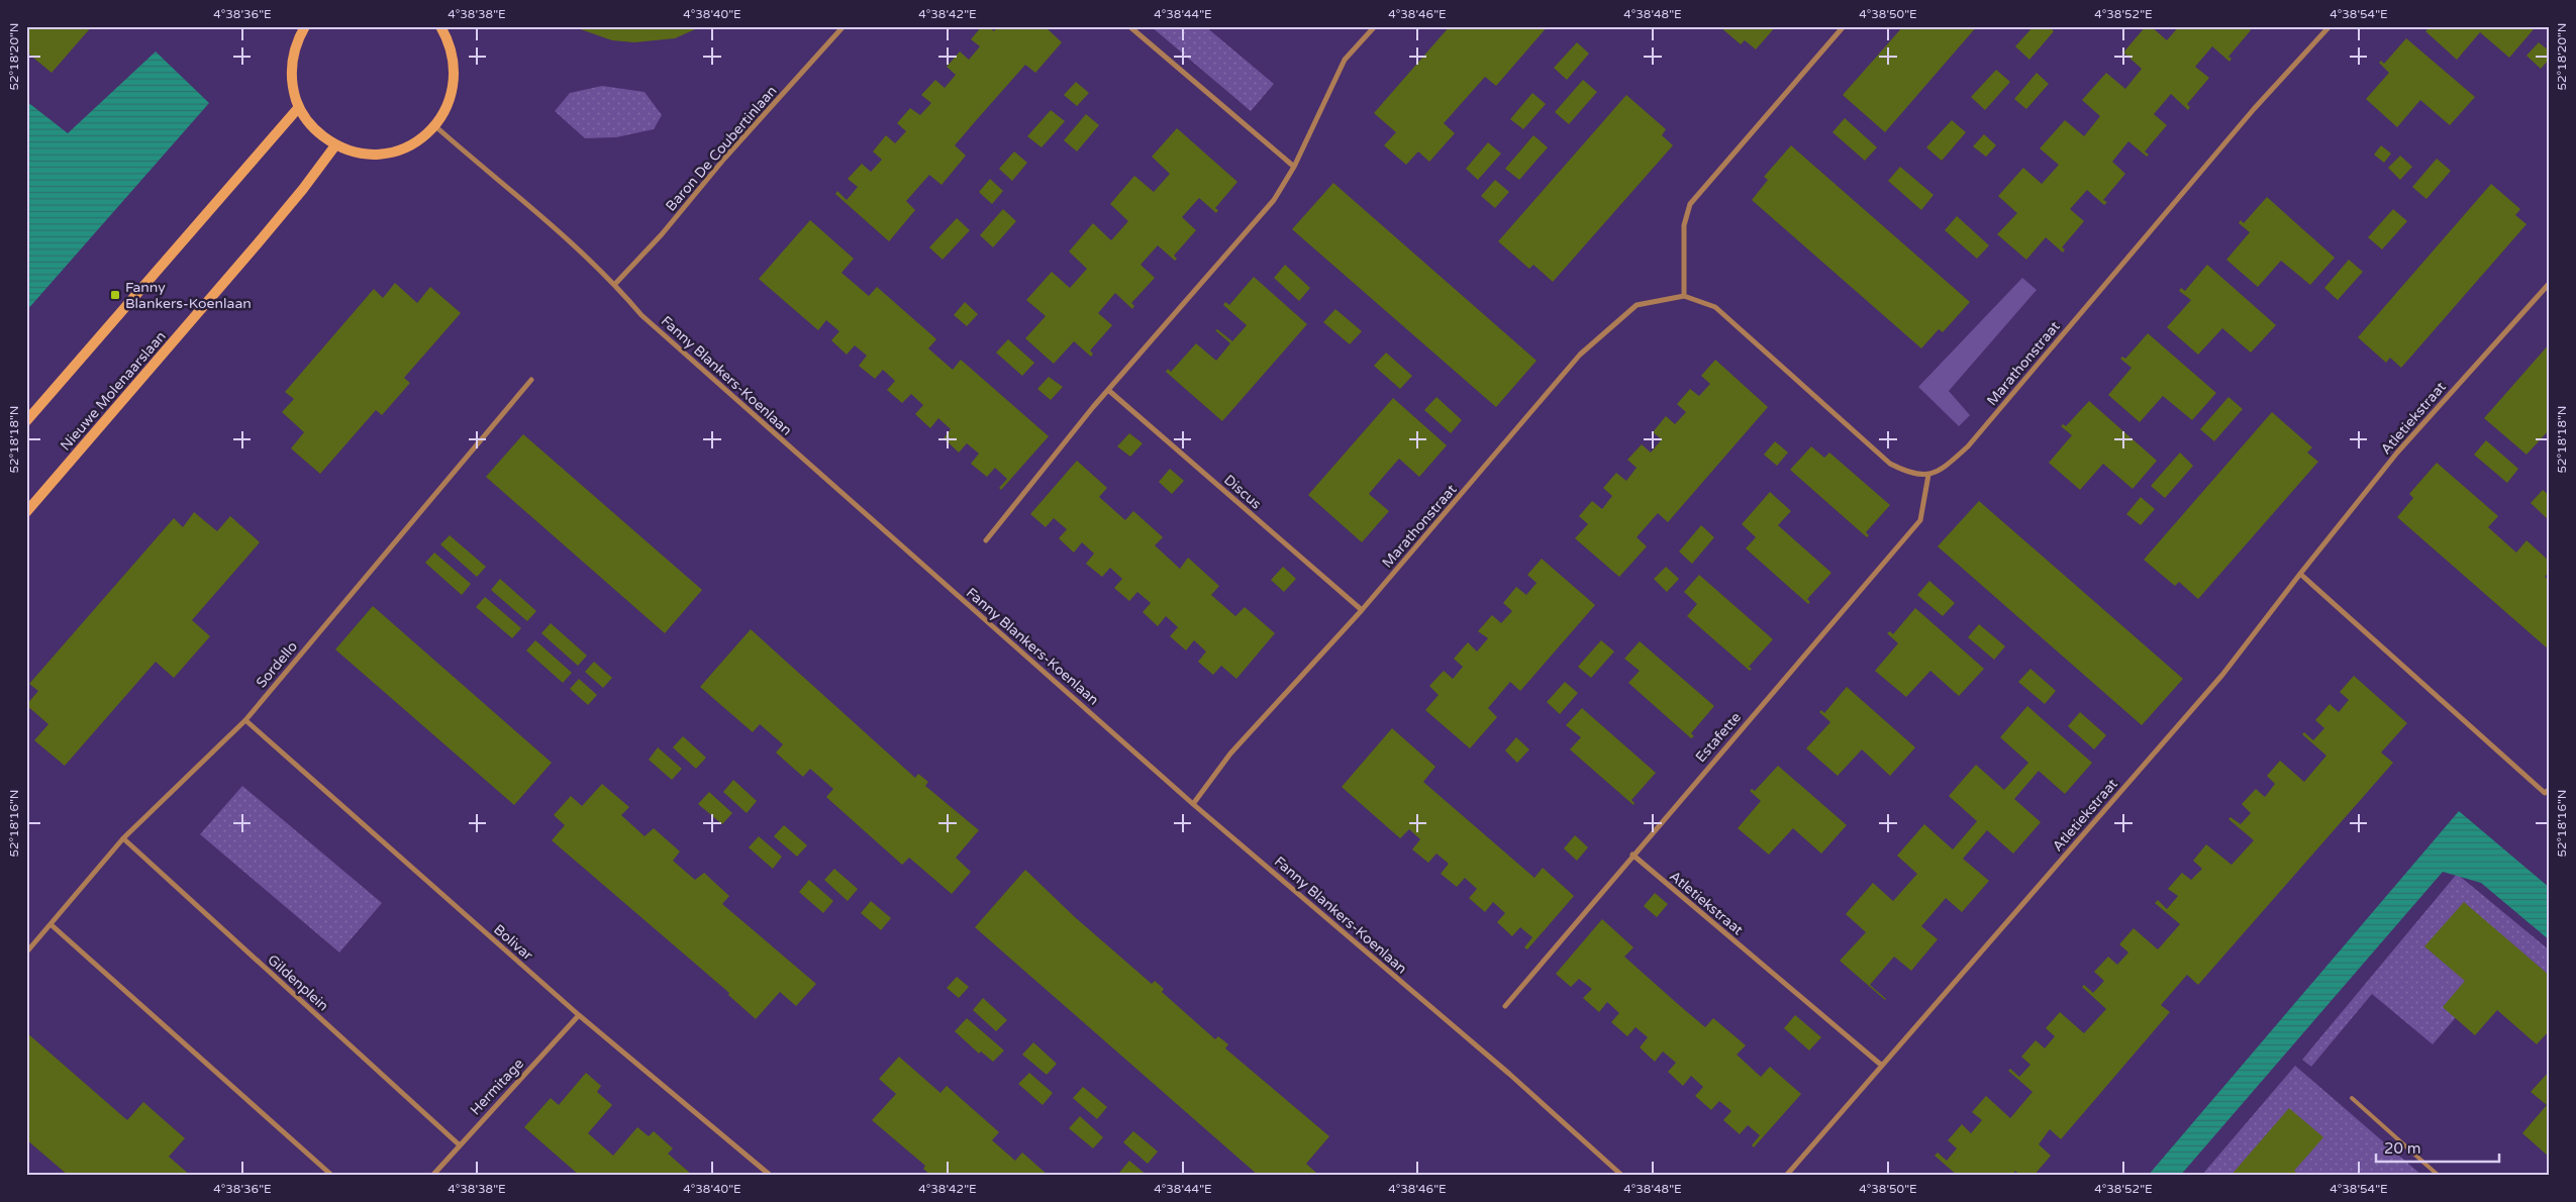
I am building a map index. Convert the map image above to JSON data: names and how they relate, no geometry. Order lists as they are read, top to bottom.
{
  "streets": {
    "street": [
      "Baron De Coubertinlaan",
      "Marathonstraat",
      "Fanny Blankers-Koenlaan",
      "Nieuwe Molenaarslaan",
      "Atletiekstraat",
      "Discus",
      "Sordello",
      "Estafette",
      "Bolivar",
      "Gildenplein",
      "Hermitage"
    ]
  },
  "crossings": [
    ["Baron De Coubertinlaan", "Fanny Blankers-Koenlaan"],
    ["Marathonstraat", "Fanny Blankers-Koenlaan"],
    ["Marathonstraat", "Discus"],
    ["Marathonstraat", "Estafette"],
    ["Atletiekstraat", "Estafette"],
    ["Sordello", "Bolivar"],
    ["Sordello", "Gildenplein"],
    ["Bolivar", "Hermitage"],
    ["Gildenplein", "Hermitage"]
  ],
  "places": {
    "transit": ["Fanny Blankers-Koenlaan"]
  },
  "scale_bar": "20 m",
  "coordinates": [
    "4°38'36\"E",
    "4°38'38\"E",
    "4°38'40\"E",
    "4°38'42\"E",
    "4°38'44\"E",
    "4°38'46\"E",
    "4°38'48\"E",
    "4°38'50\"E",
    "4°38'52\"E",
    "4°38'54\"E",
    "52°18'20\"N",
    "52°18'18\"N",
    "52°18'16\"N"
  ]
}
